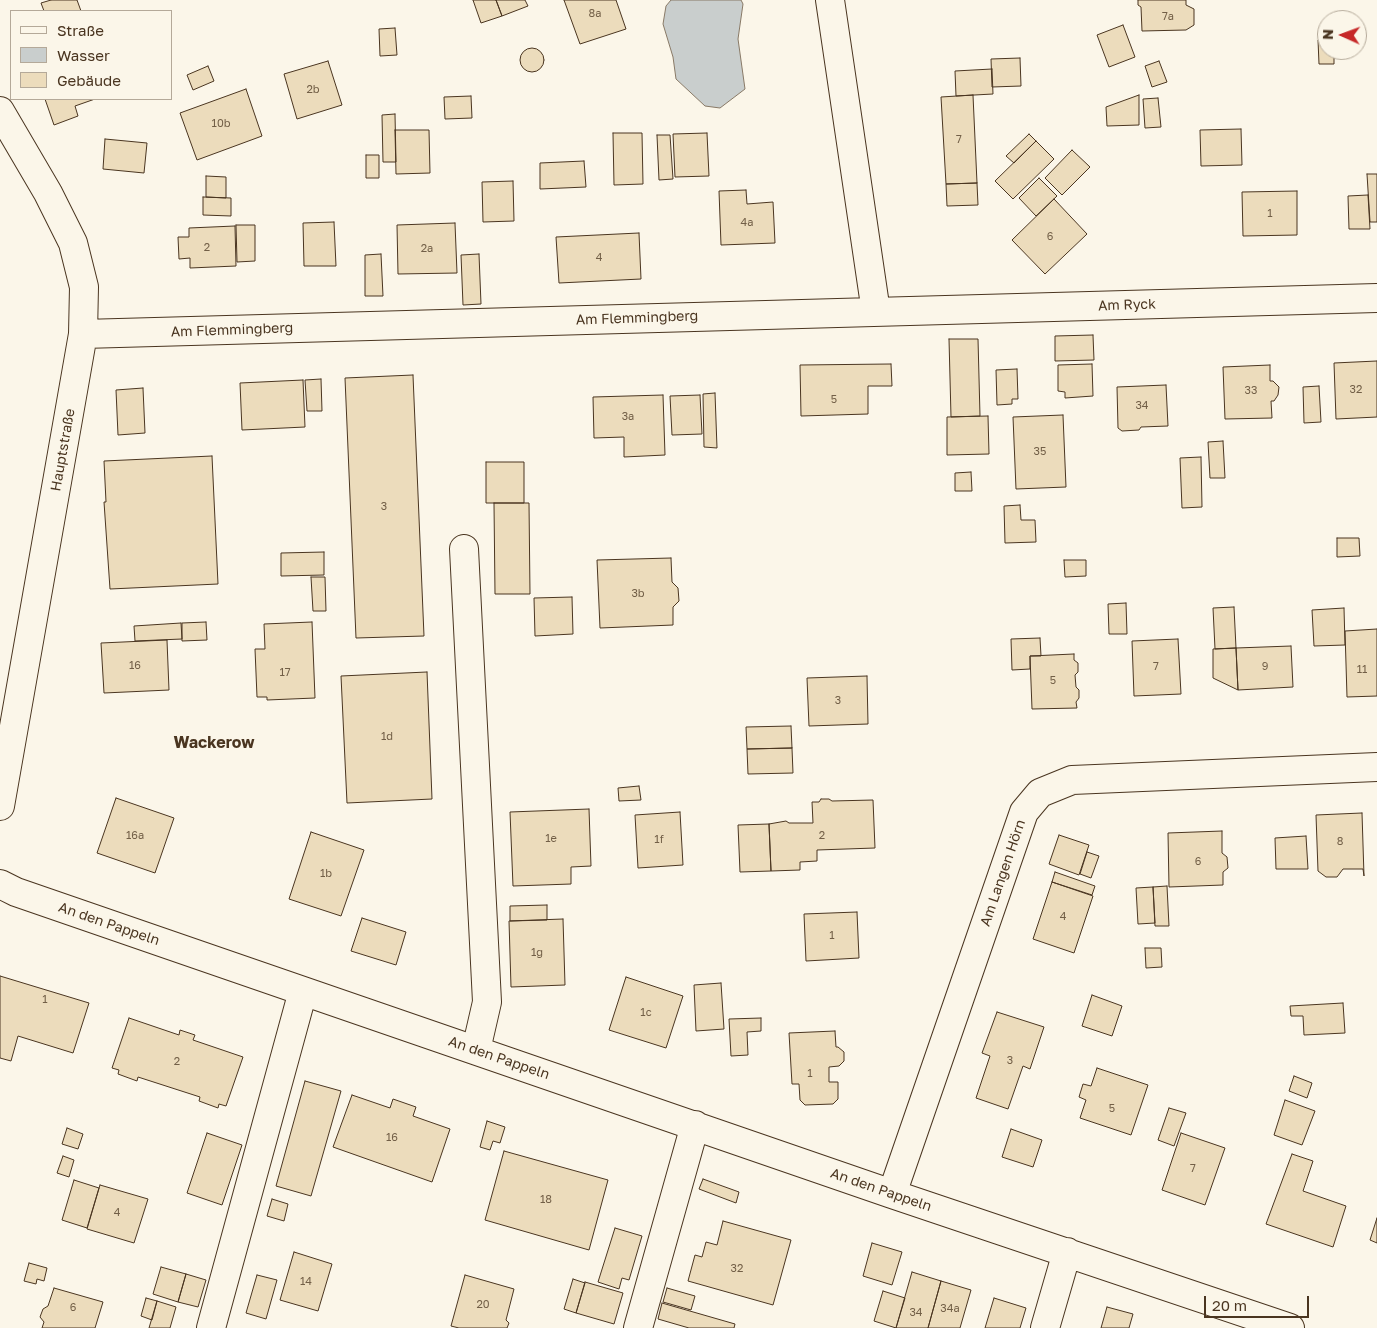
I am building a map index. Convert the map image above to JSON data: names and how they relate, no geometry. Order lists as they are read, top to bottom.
{
  "streets": {
    "street": [
      "Am Ryck",
      "Am Flemmingberg",
      "Hauptstraße",
      "Am Langen Hörn",
      "An den Pappeln"
    ]
  },
  "crossings": [
    ["Am Ryck", "Am Flemmingberg"],
    ["Am Flemmingberg", "Hauptstraße"],
    ["Am Langen Hörn", "An den Pappeln"]
  ],
  "districts": ["Wackerow"],
  "house_numbers": [
    "8a",
    "7a",
    "2b",
    "10b",
    "7",
    "1",
    "4a",
    "6",
    "2",
    "2a",
    "4",
    "32",
    "33",
    "5",
    "34",
    "3a",
    "35",
    "3",
    "3b",
    "16",
    "7",
    "9",
    "11",
    "17",
    "5",
    "3",
    "1d",
    "16a",
    "2",
    "1e",
    "1f",
    "8",
    "6",
    "1b",
    "4",
    "1",
    "1g",
    "1",
    "1c",
    "3",
    "2",
    "1",
    "5",
    "16",
    "7",
    "18",
    "4",
    "32",
    "14",
    "20",
    "6",
    "34a",
    "34"
  ],
  "legend": ["Straße", "Wasser", "Gebäude"],
  "scale_bar": "20 m",
  "north": "left"
}
